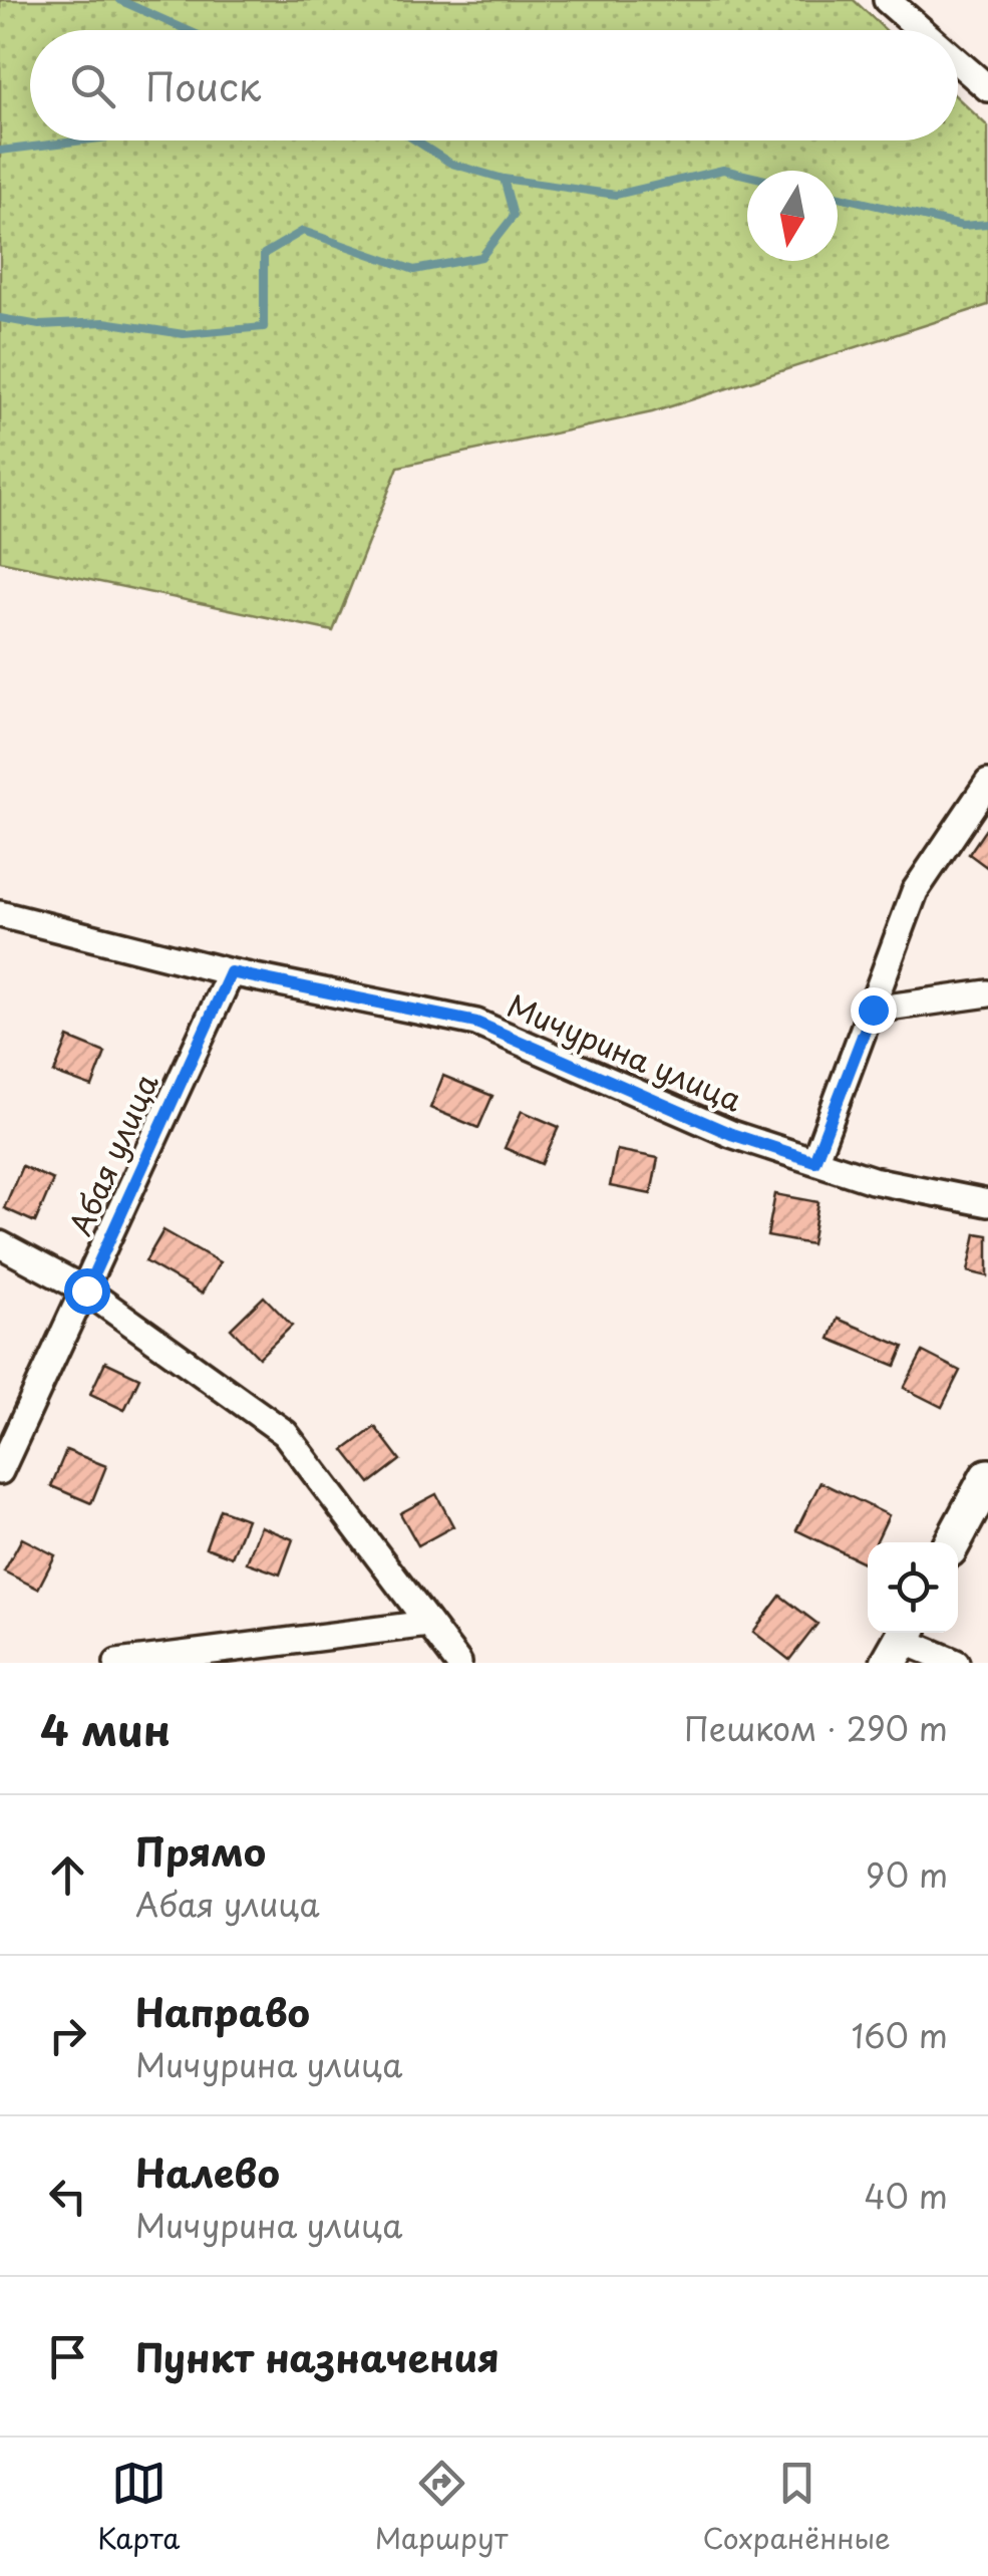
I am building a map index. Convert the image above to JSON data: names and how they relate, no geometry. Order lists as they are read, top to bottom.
{
  "streets": {
    "street": ["Мичурина улица", "Абая улица"]
  },
  "crossings": [
    ["Мичурина улица", "Абая улица"]
  ],
  "north": "bottom",
  "page": {
    "search": "Поиск",
    "heading": ["4 мин", "Пешком · 290 m"],
    "list": [
      ["Прямо", "Абая улица", "90 m"],
      ["Направо", "Мичурина улица", "160 m"],
      ["Налево", "Мичурина улица", "40 m"],
      "Пункт назначения"
    ],
    "nav": ["Карта", "Маршрут", "Сохранённые"]
  }
}
